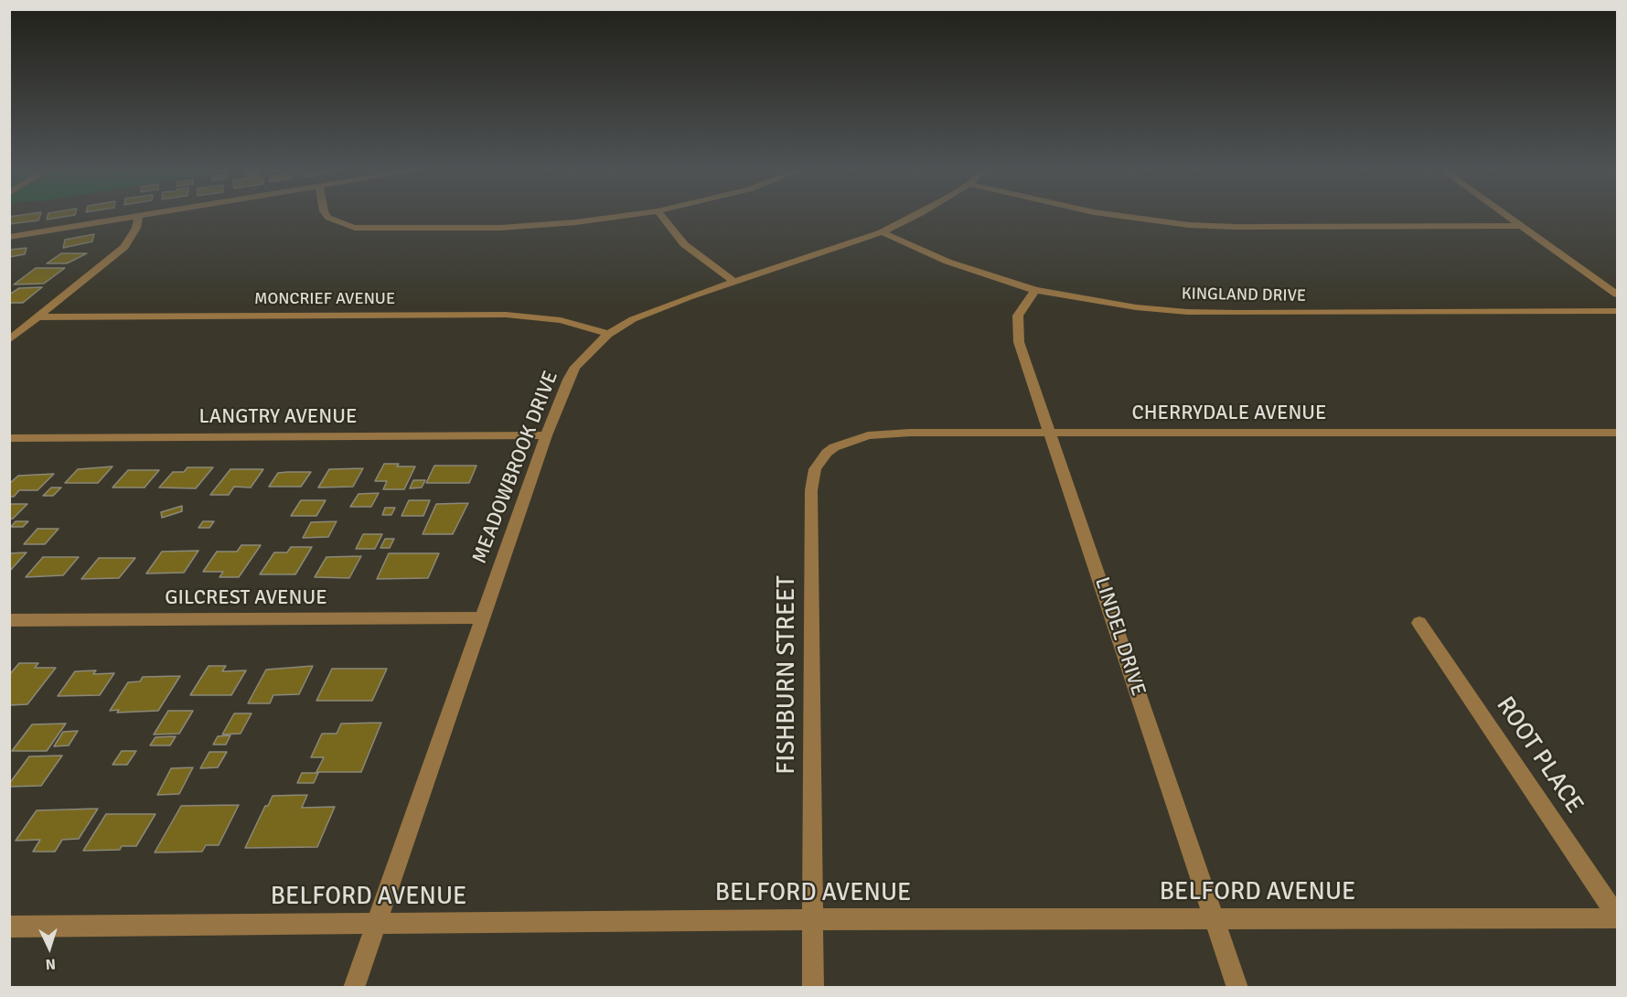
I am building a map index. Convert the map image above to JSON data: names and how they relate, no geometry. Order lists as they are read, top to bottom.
{
  "streets": {
    "street": [
      "KINGLAND DRIVE",
      "MONCRIEF AVENUE",
      "CHERRYDALE AVENUE",
      "LANGTRY AVENUE",
      "MEADOWBROOK DRIVE",
      "GILCREST AVENUE",
      "LINDEL DRIVE",
      "FISHBURN STREET",
      "ROOT PLACE",
      "BELFORD AVENUE"
    ]
  },
  "crossings": [
    ["KINGLAND DRIVE", "MEADOWBROOK DRIVE"],
    ["KINGLAND DRIVE", "LINDEL DRIVE"],
    ["MONCRIEF AVENUE", "MEADOWBROOK DRIVE"],
    ["CHERRYDALE AVENUE", "LINDEL DRIVE"],
    ["CHERRYDALE AVENUE", "FISHBURN STREET"],
    ["LANGTRY AVENUE", "MEADOWBROOK DRIVE"],
    ["MEADOWBROOK DRIVE", "GILCREST AVENUE"],
    ["MEADOWBROOK DRIVE", "BELFORD AVENUE"],
    ["LINDEL DRIVE", "BELFORD AVENUE"],
    ["FISHBURN STREET", "BELFORD AVENUE"],
    ["ROOT PLACE", "BELFORD AVENUE"]
  ],
  "north": "bottom"
}
